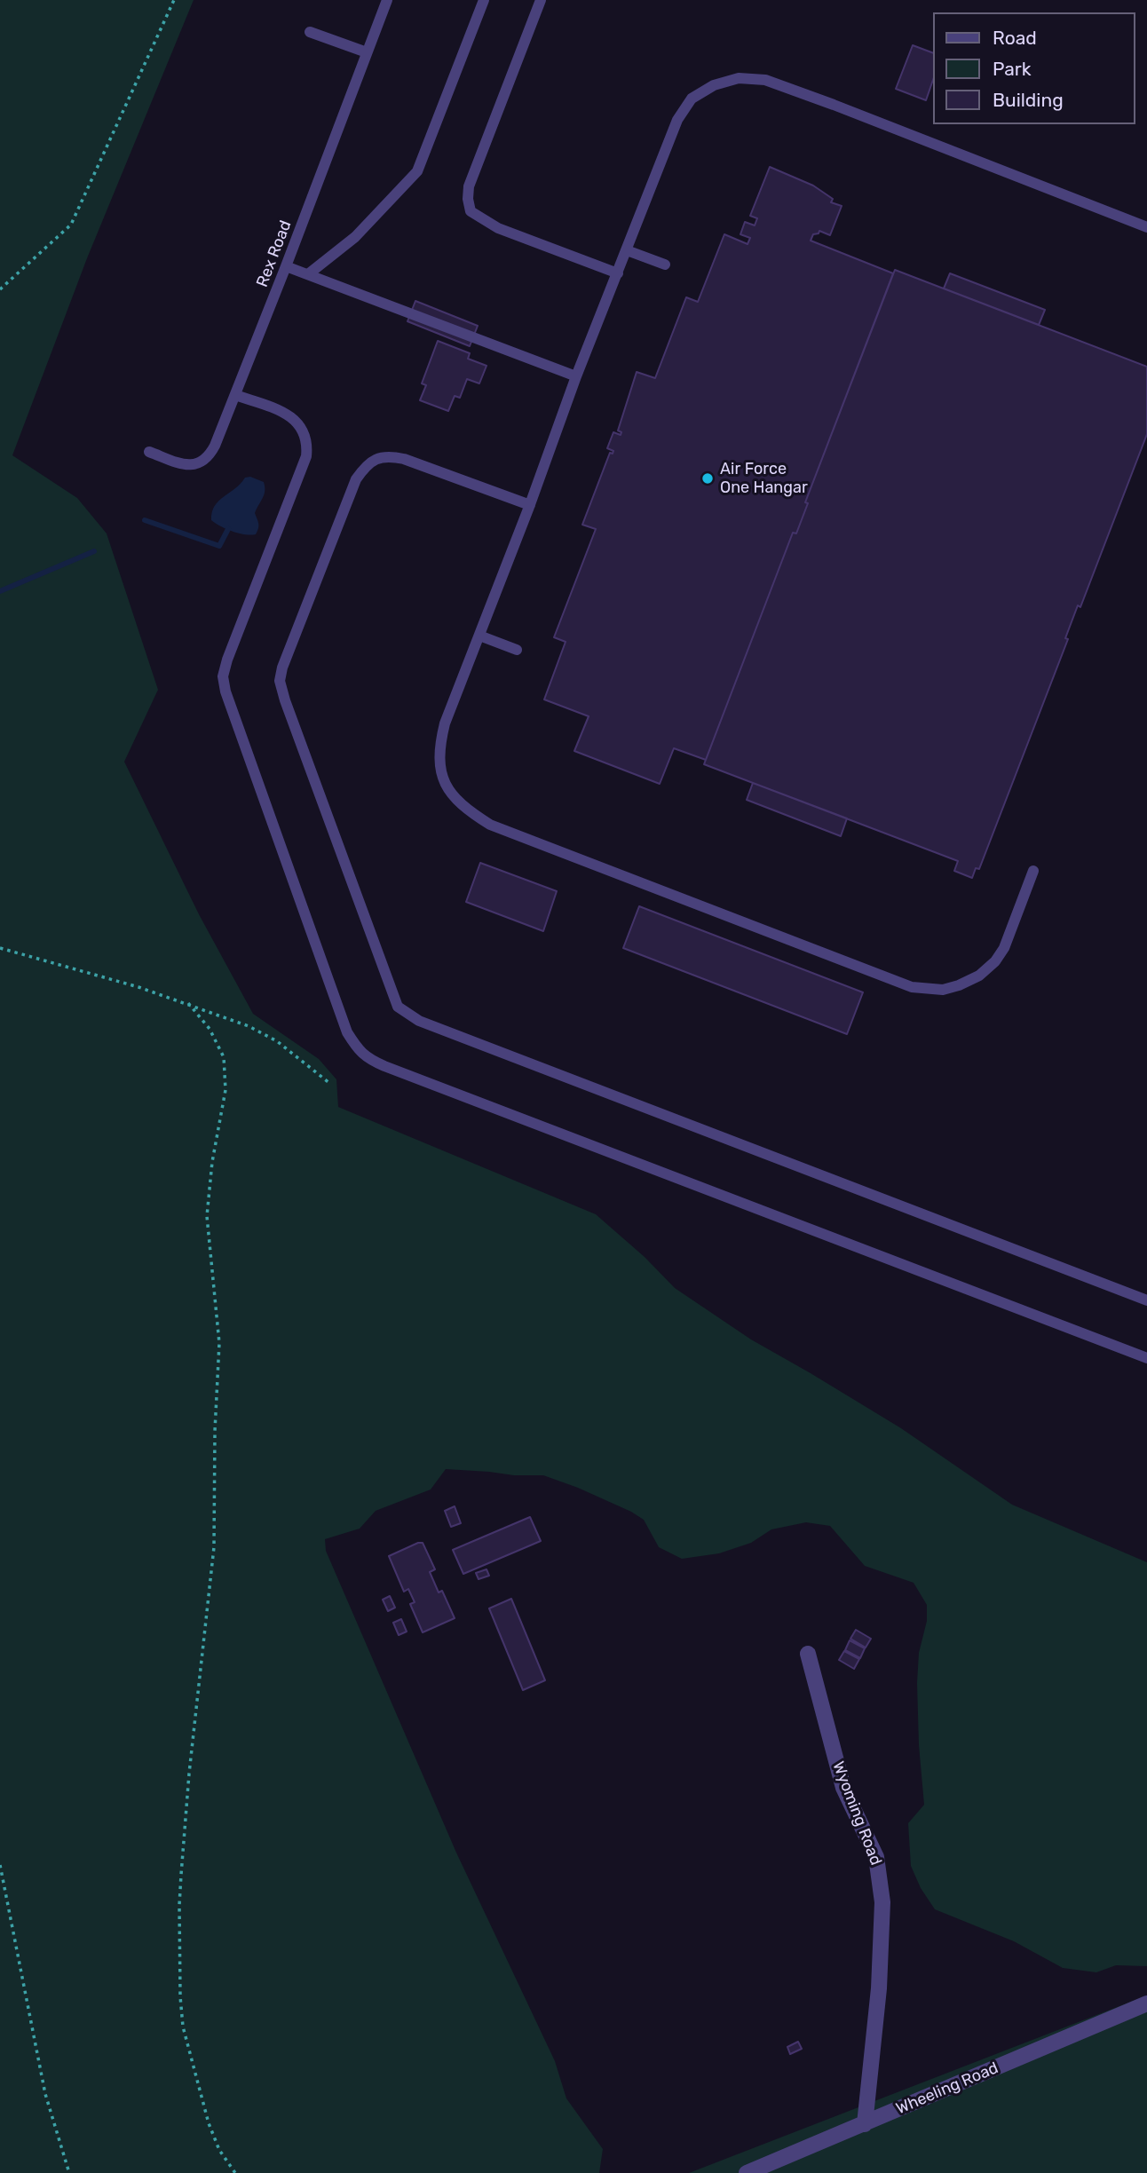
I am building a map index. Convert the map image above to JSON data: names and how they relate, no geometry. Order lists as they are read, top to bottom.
{
  "streets": {
    "street": ["Wyoming Road", "Wheeling Road"],
    "lane": ["Rex Road"]
  },
  "crossings": [
    ["Wyoming Road", "Wheeling Road"]
  ],
  "places": ["Air Force One Hangar"],
  "legend": ["Road", "Park", "Building"]
}
